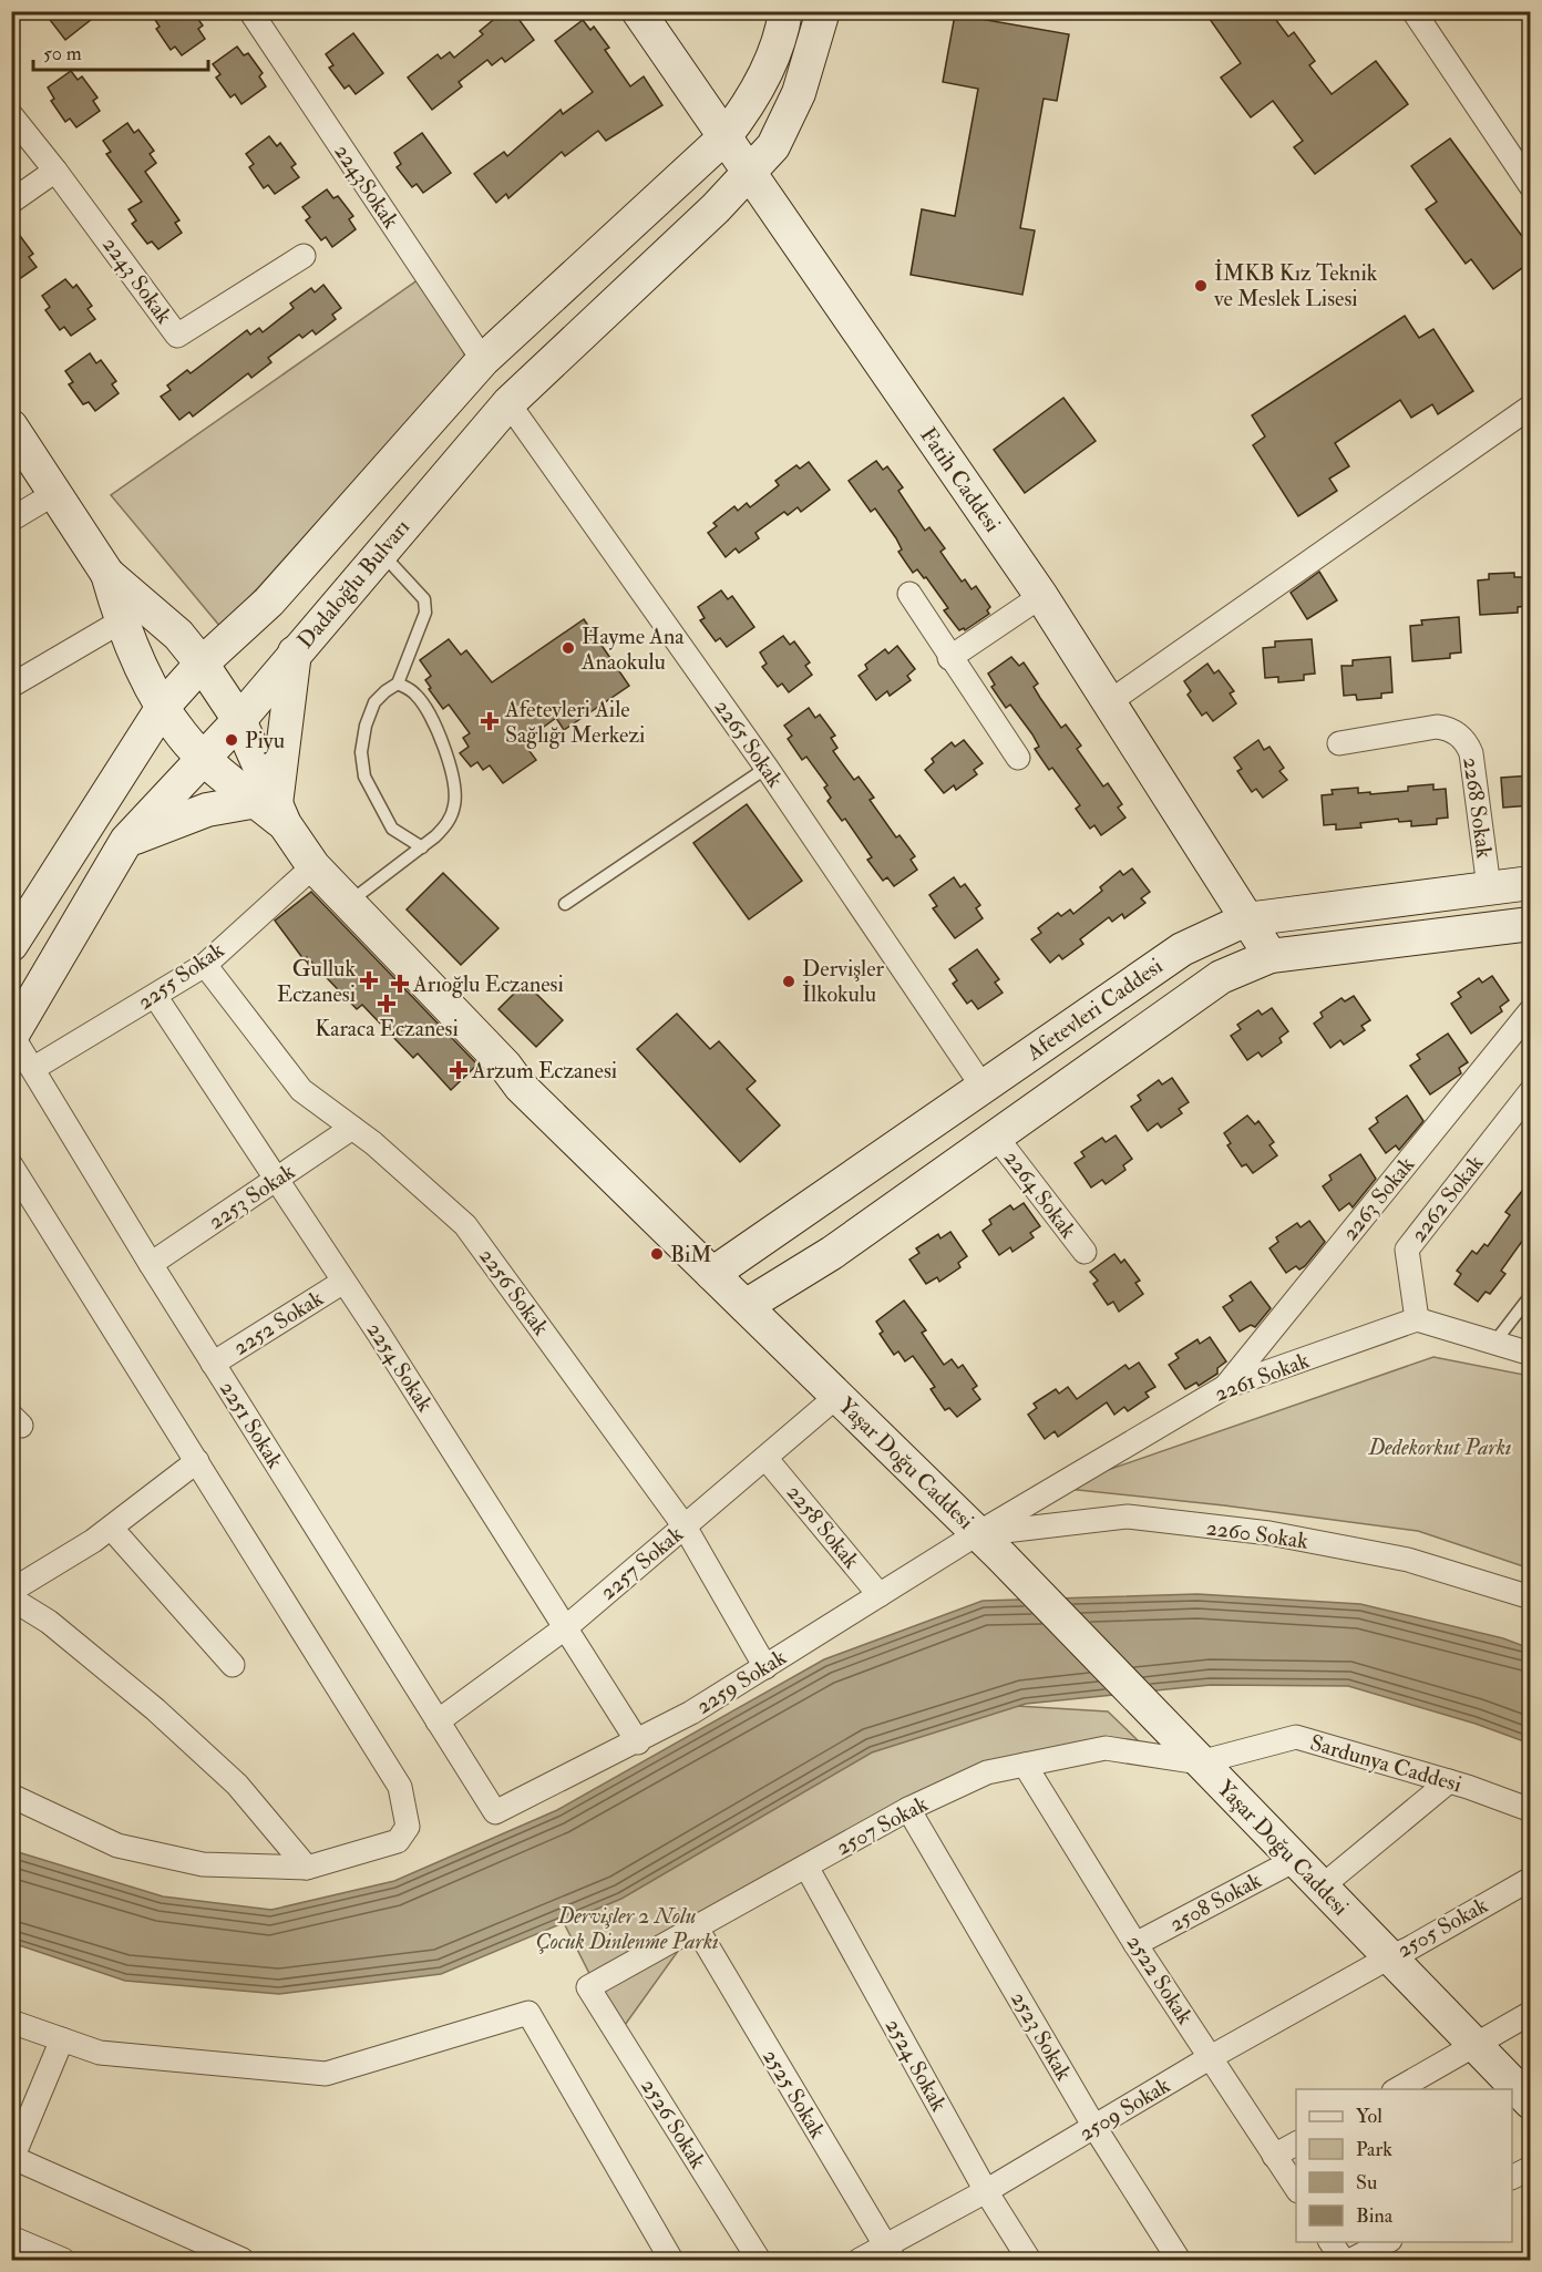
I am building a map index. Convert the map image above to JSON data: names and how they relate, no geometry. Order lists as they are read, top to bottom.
{
  "streets": {
    "main road": [
      "Fatih Caddesi",
      "Dadaloğlu Bulvarı",
      "Afetevleri Caddesi",
      "Yaşar Doğu Caddesi"
    ],
    "street": [
      "2243Sokak",
      "2243 Sokak",
      "2265 Sokak",
      "2268 Sokak",
      "2255 Sokak",
      "2264 Sokak",
      "2253 Sokak",
      "2263 Sokak",
      "2262 Sokak",
      "2256 Sokak",
      "2252 Sokak",
      "2254 Sokak",
      "2261 Sokak",
      "2251 Sokak",
      "2258 Sokak",
      "2260 Sokak",
      "2257 Sokak",
      "2259 Sokak",
      "Sardunya Caddesi",
      "2507 Sokak",
      "2508 Sokak",
      "2505 Sokak",
      "2522 Sokak",
      "2523 Sokak",
      "2524 Sokak",
      "2525 Sokak",
      "2509 Sokak",
      "2526 Sokak"
    ]
  },
  "crossings": [
    ["Fatih Caddesi", "Dadaloğlu Bulvarı"],
    ["Fatih Caddesi", "Afetevleri Caddesi"],
    ["Dadaloğlu Bulvarı", "2265 Sokak"],
    ["Dadaloğlu Bulvarı", "2251 Sokak"],
    ["2265 Sokak", "Afetevleri Caddesi"],
    ["2268 Sokak", "Afetevleri Caddesi"],
    ["2255 Sokak", "2256 Sokak"],
    ["2255 Sokak", "2254 Sokak"],
    ["2255 Sokak", "2251 Sokak"],
    ["2255 Sokak", "Yaşar Doğu Caddesi"],
    ["Afetevleri Caddesi", "Yaşar Doğu Caddesi"],
    ["2253 Sokak", "2256 Sokak"],
    ["2253 Sokak", "2254 Sokak"],
    ["2253 Sokak", "2251 Sokak"],
    ["2263 Sokak", "2261 Sokak"],
    ["2262 Sokak", "2261 Sokak"],
    ["2256 Sokak", "2257 Sokak"],
    ["2256 Sokak", "2259 Sokak"],
    ["2252 Sokak", "2254 Sokak"],
    ["2252 Sokak", "2251 Sokak"],
    ["2254 Sokak", "2257 Sokak"],
    ["2254 Sokak", "2259 Sokak"],
    ["2261 Sokak", "Yaşar Doğu Caddesi"],
    ["2261 Sokak", "2260 Sokak"],
    ["2261 Sokak", "2259 Sokak"],
    ["2251 Sokak", "2257 Sokak"],
    ["2251 Sokak", "2259 Sokak"],
    ["Yaşar Doğu Caddesi", "2260 Sokak"],
    ["Yaşar Doğu Caddesi", "2257 Sokak"],
    ["Yaşar Doğu Caddesi", "2259 Sokak"],
    ["Yaşar Doğu Caddesi", "Sardunya Caddesi"],
    ["Yaşar Doğu Caddesi", "2507 Sokak"],
    ["Yaşar Doğu Caddesi", "2508 Sokak"],
    ["Yaşar Doğu Caddesi", "2505 Sokak"],
    ["Yaşar Doğu Caddesi", "2509 Sokak"],
    ["2258 Sokak", "2257 Sokak"],
    ["2258 Sokak", "2259 Sokak"],
    ["2260 Sokak", "2259 Sokak"],
    ["Sardunya Caddesi", "2507 Sokak"],
    ["2507 Sokak", "2522 Sokak"],
    ["2507 Sokak", "2523 Sokak"],
    ["2507 Sokak", "2524 Sokak"],
    ["2507 Sokak", "2525 Sokak"],
    ["2507 Sokak", "2526 Sokak"],
    ["2508 Sokak", "2522 Sokak"],
    ["2505 Sokak", "2509 Sokak"],
    ["2522 Sokak", "2509 Sokak"],
    ["2523 Sokak", "2509 Sokak"],
    ["2524 Sokak", "2509 Sokak"],
    ["2525 Sokak", "2509 Sokak"]
  ],
  "parks": ["Dedekorkut Parkı", "Dervişler 2 Nolu Çocuk Dinlenme Parkı"],
  "places": {
    "other": [
      "İMKB Kız Teknik ve Meslek Lisesi",
      "Hayme Ana Anaokulu",
      "Piyu",
      "Dervişler İlkokulu",
      "BiM"
    ],
    "health": [
      "Afetevleri Aile Sağlığı Merkezi",
      "Gulluk Eczanesi",
      "Arıoğlu Eczanesi",
      "Karaca Eczanesi",
      "Arzum Eczanesi"
    ]
  },
  "legend": [
    "Yol",
    "Park",
    "Su",
    "Bina"
  ],
  "scale_bar": "50 m"
}
